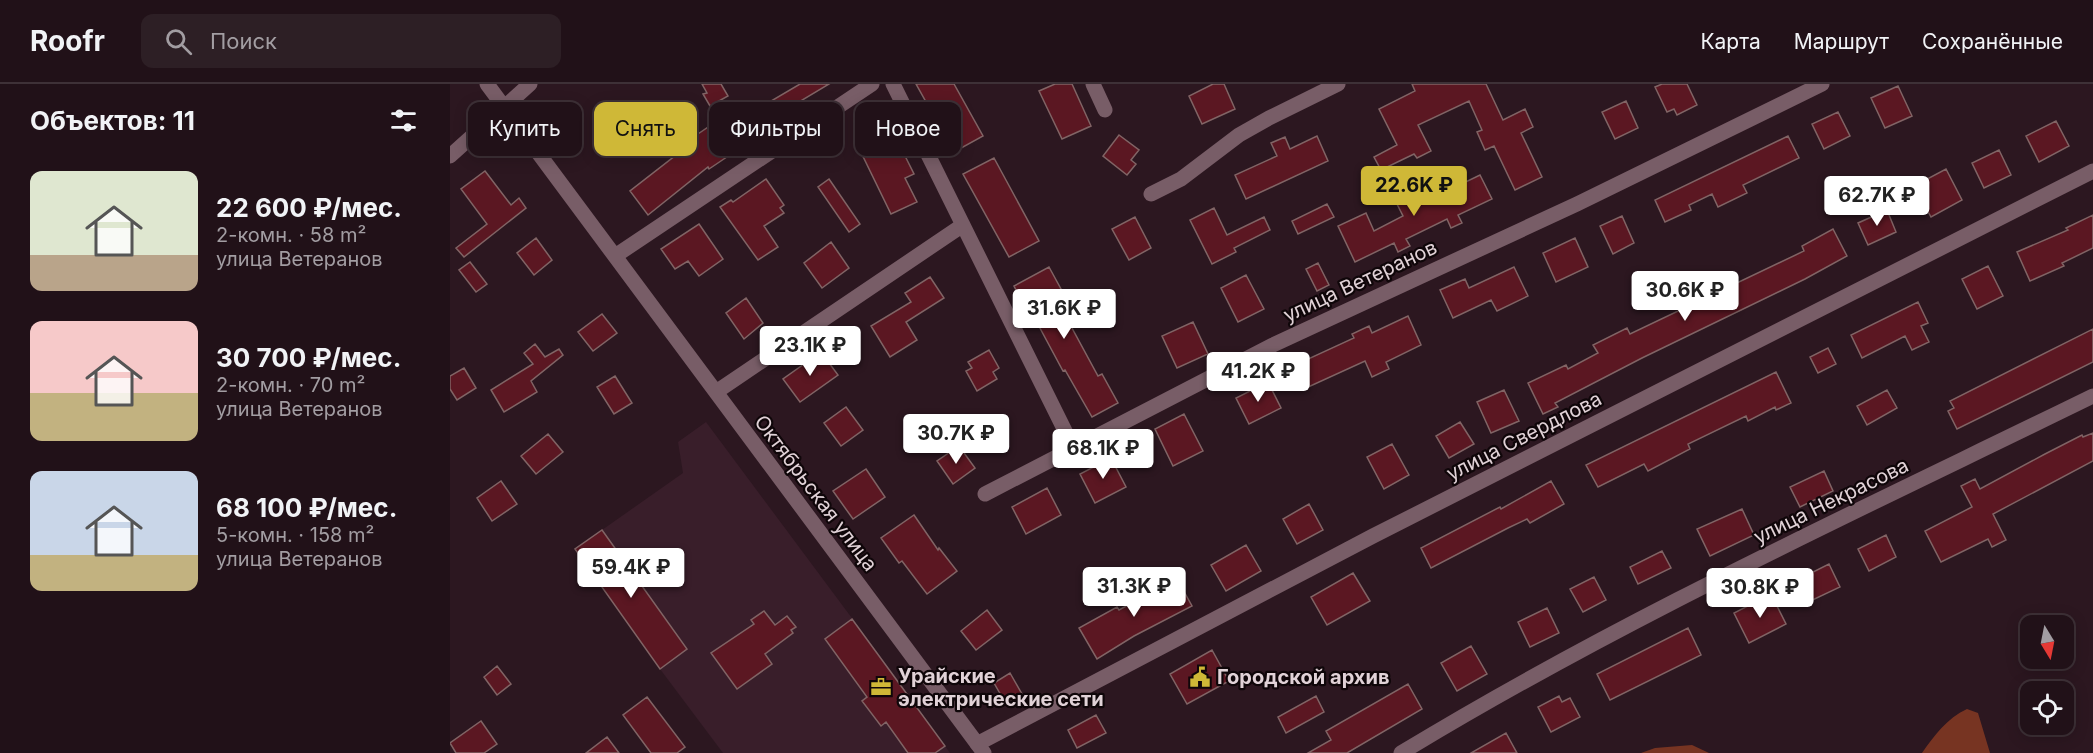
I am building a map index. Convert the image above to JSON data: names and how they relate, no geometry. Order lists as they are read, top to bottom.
{
  "streets": {
    "street": [
      "улица Ветеранов",
      "улица Свердлова",
      "Октябрьская улица",
      "улица Некрасова"
    ]
  },
  "crossings": [
    ["улица Свердлова", "Октябрьская улица"]
  ],
  "places": {
    "public building": ["Городской архив"],
    "office": ["Урайские электрические сети"]
  },
  "north": "bottom",
  "page": {
    "header": "Roofr",
    "search": "Поиск",
    "nav": ["Карта", "Маршрут", "Сохранённые"],
    "heading": "Объектов: 11",
    "chip": [
      "Купить",
      "Снять",
      "Фильтры",
      "Новое"
    ],
    "list": [
      {
        "name": "22 600 ₽/мес.",
        "note": "2-комн. · 58 m² · улица Ветеранов"
      },
      {
        "name": "30 700 ₽/мес.",
        "note": "2-комн. · 70 m² · улица Ветеранов"
      },
      {
        "name": "68 100 ₽/мес.",
        "note": "5-комн. · 158 m² · улица Ветеранов"
      }
    ],
    "price": [
      "22.6K ₽",
      "62.7K ₽",
      "30.6K ₽",
      "31.6K ₽",
      "23.1K ₽",
      "41.2K ₽",
      "30.7K ₽",
      "68.1K ₽",
      "59.4K ₽",
      "31.3K ₽",
      "30.8K ₽"
    ]
  }
}
